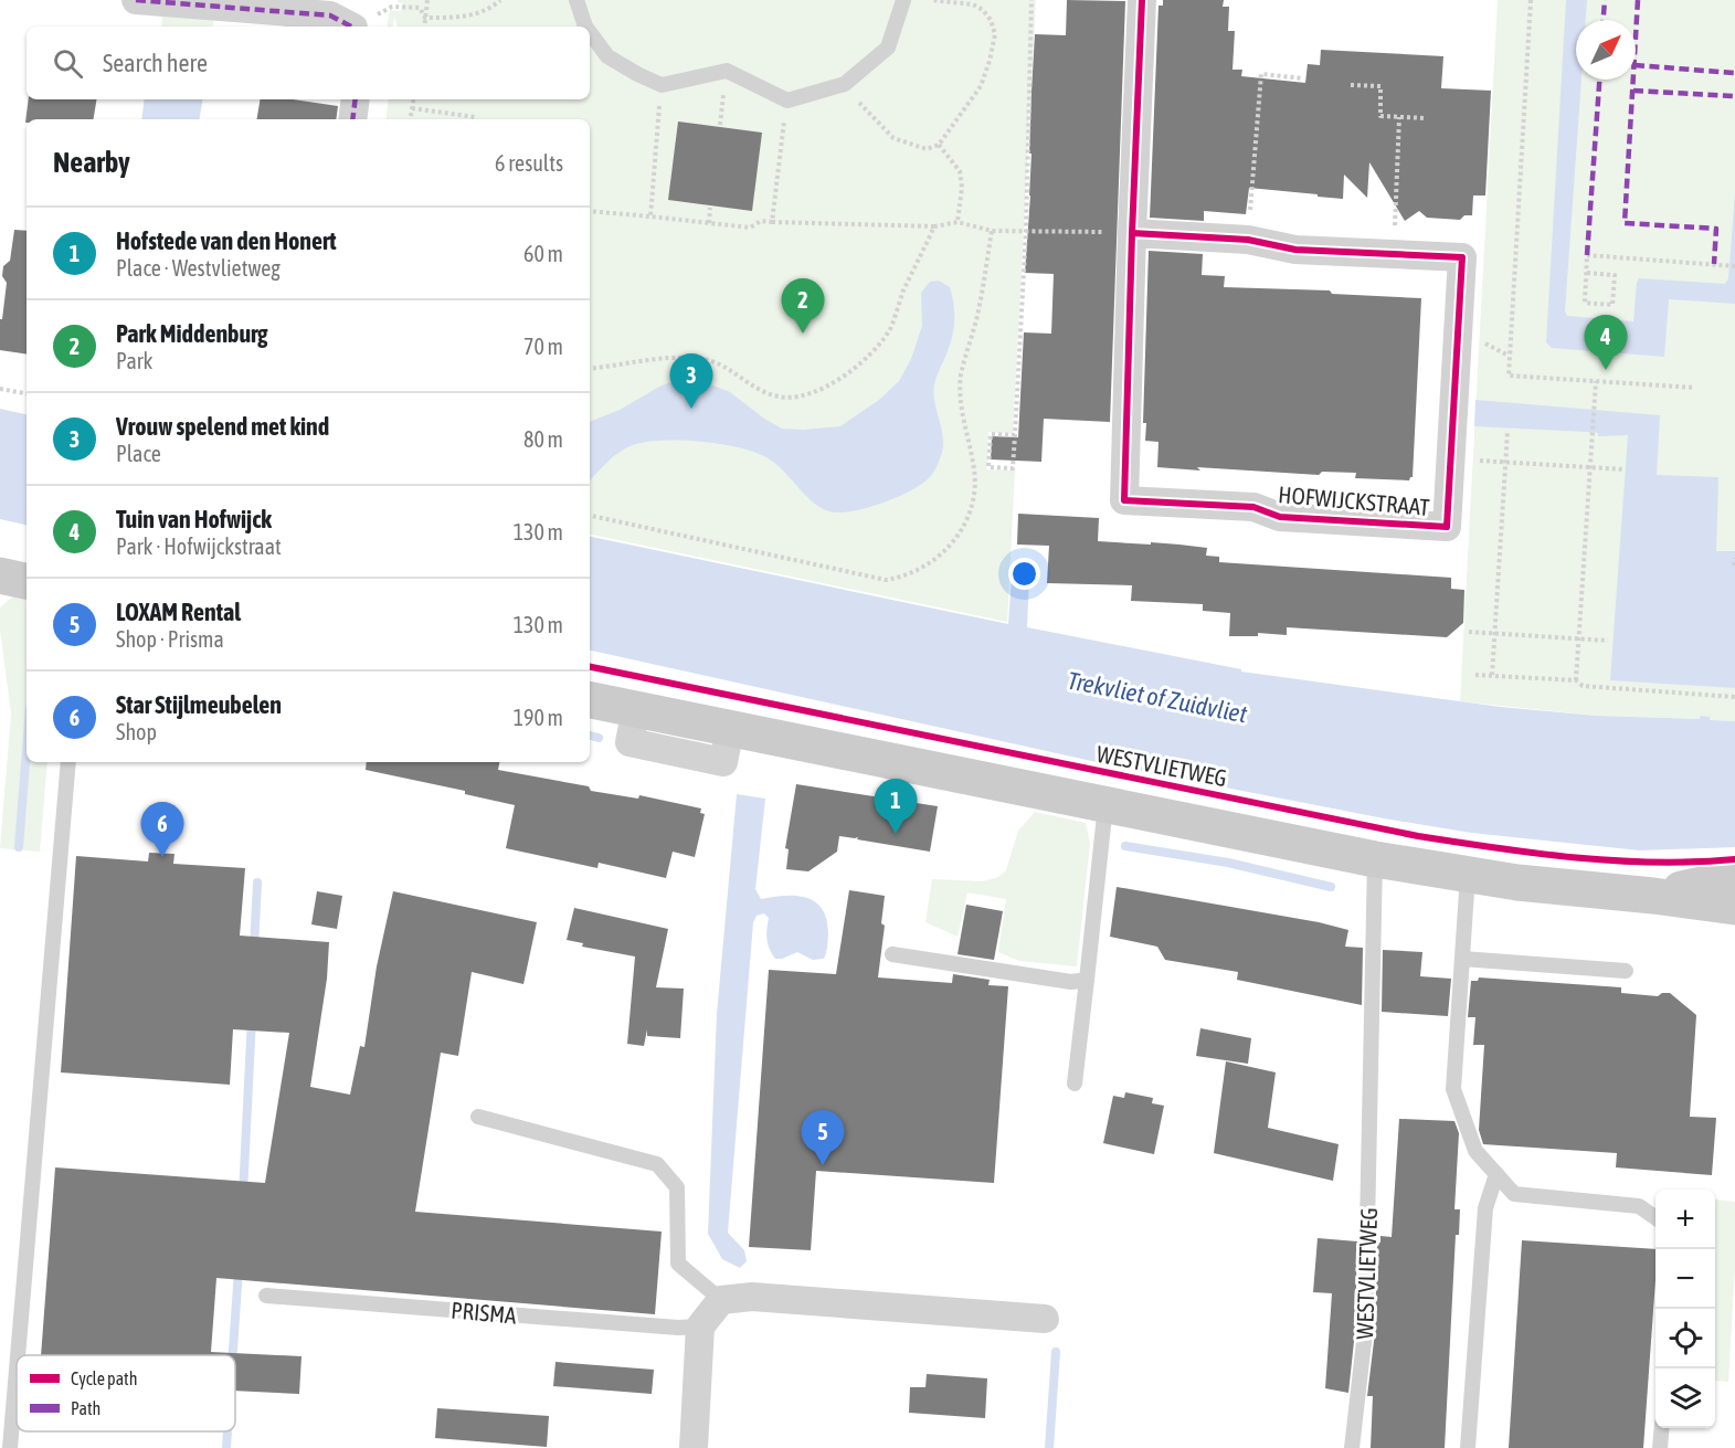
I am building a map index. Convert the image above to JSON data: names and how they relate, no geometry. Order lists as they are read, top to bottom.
{
  "streets": {
    "street": ["HOFWIJCKSTRAAT"],
    "lane": ["WESTVLIETWEG", "PRISMA"]
  },
  "water": ["Trekvliet of Zuidvliet"],
  "legend": ["Cycle path", "Path"],
  "north": "top right",
  "page": {
    "search": "Search here",
    "heading": ["Nearby", "6 results"],
    "list": [
      {
        "mark": "1",
        "name": "Hofstede van den Honert",
        "note": "Place · Westvlietweg",
        "value": "60 m"
      },
      {
        "mark": "2",
        "name": "Park Middenburg",
        "note": "Park",
        "value": "70 m"
      },
      {
        "mark": "3",
        "name": "Vrouw spelend met kind",
        "note": "Place",
        "value": "80 m"
      },
      {
        "mark": "4",
        "name": "Tuin van Hofwijck",
        "note": "Park · Hofwijckstraat",
        "value": "130 m"
      },
      {
        "mark": "5",
        "name": "LOXAM Rental",
        "note": "Shop · Prisma",
        "value": "130 m"
      },
      {
        "mark": "6",
        "name": "Star Stijlmeubelen",
        "note": "Shop",
        "value": "190 m"
      }
    ],
    "pins": [
      "2",
      "4",
      "3",
      "1",
      "6",
      "5"
    ],
    "map_buttons": ["+", "−"]
  }
}
